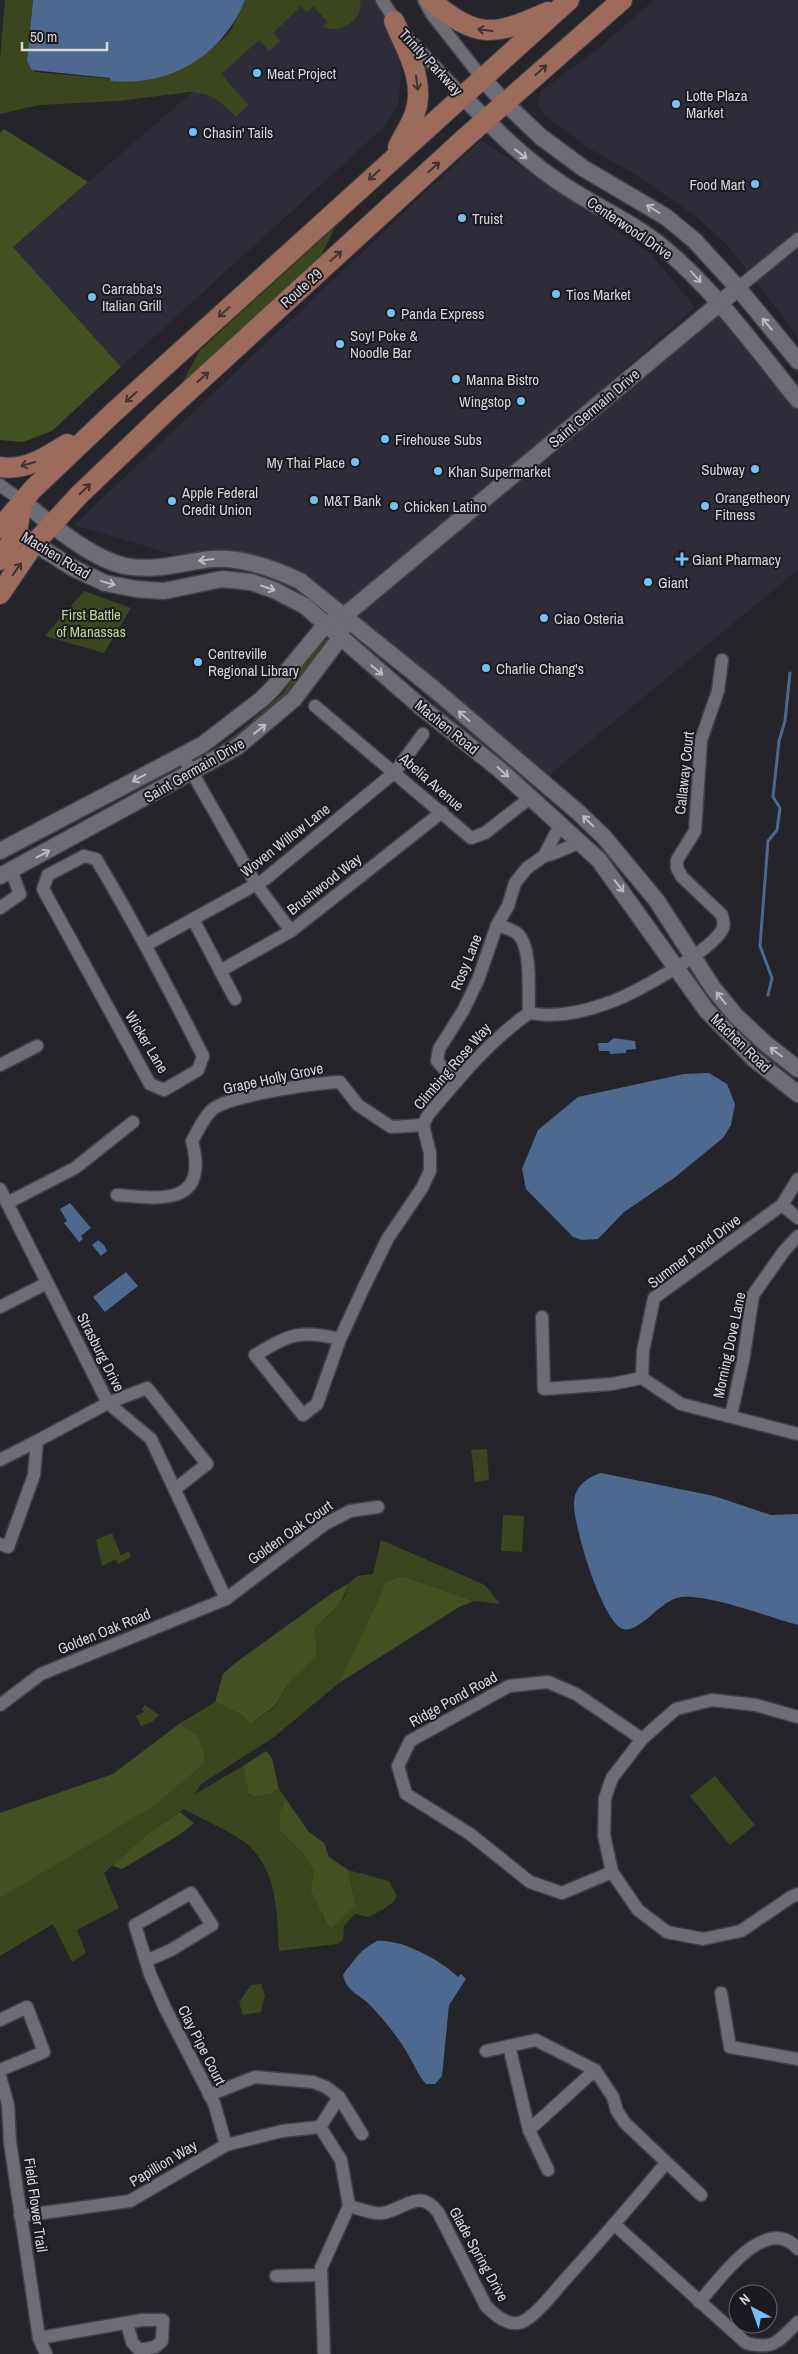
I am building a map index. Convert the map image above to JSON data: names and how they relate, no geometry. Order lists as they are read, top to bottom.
{
  "streets": {
    "main road": ["Route 29"],
    "street": [
      "Trinity Parkway",
      "Centerwood Drive",
      "Saint Germain Drive",
      "Machen Road",
      "Callaway Court",
      "Abelia Avenue",
      "Woven Willow Lane",
      "Brushwood Way",
      "Rosy Lane",
      "Wicker Lane",
      "Climbing Rose Way",
      "Grape Holly Grove",
      "Summer Pond Drive",
      "Morning Dove Lane",
      "Strasburg Drive",
      "Golden Oak Court",
      "Golden Oak Road",
      "Ridge Pond Road",
      "Clay Pipe Court",
      "Papillion Way",
      "Field Flower Trail",
      "Glade Spring Drive"
    ]
  },
  "crossings": [
    ["Trinity Parkway", "Centerwood Drive"],
    ["Trinity Parkway", "Route 29"],
    ["Centerwood Drive", "Route 29"],
    ["Centerwood Drive", "Saint Germain Drive"],
    ["Route 29", "Machen Road"],
    ["Saint Germain Drive", "Machen Road"],
    ["Machen Road", "Callaway Court"],
    ["Machen Road", "Abelia Avenue"],
    ["Machen Road", "Rosy Lane"],
    ["Abelia Avenue", "Woven Willow Lane"],
    ["Abelia Avenue", "Brushwood Way"],
    ["Woven Willow Lane", "Wicker Lane"],
    ["Rosy Lane", "Climbing Rose Way"],
    ["Climbing Rose Way", "Grape Holly Grove"],
    ["Strasburg Drive", "Golden Oak Court"],
    ["Strasburg Drive", "Golden Oak Road"],
    ["Golden Oak Court", "Golden Oak Road"],
    ["Clay Pipe Court", "Papillion Way"],
    ["Papillion Way", "Field Flower Trail"]
  ],
  "parks": ["First Battle of Manassas"],
  "places": {
    "other": [
      "Meat Project",
      "Lotte Plaza Market",
      "Chasin' Tails",
      "Food Mart",
      "Truist",
      "Tios Market",
      "Carrabba's Italian Grill",
      "Panda Express",
      "Soy! Poke & Noodle Bar",
      "Manna Bistro",
      "Wingstop",
      "Firehouse Subs",
      "My Thai Place",
      "Subway",
      "Khan Supermarket",
      "M&T Bank",
      "Apple Federal Credit Union",
      "Chicken Latino",
      "Orangetheory Fitness",
      "Giant",
      "Ciao Osteria",
      "Centreville Regional Library",
      "Charlie Chang's"
    ],
    "health": ["Giant Pharmacy"]
  },
  "scale_bar": "50 m",
  "north": "top left"
}
